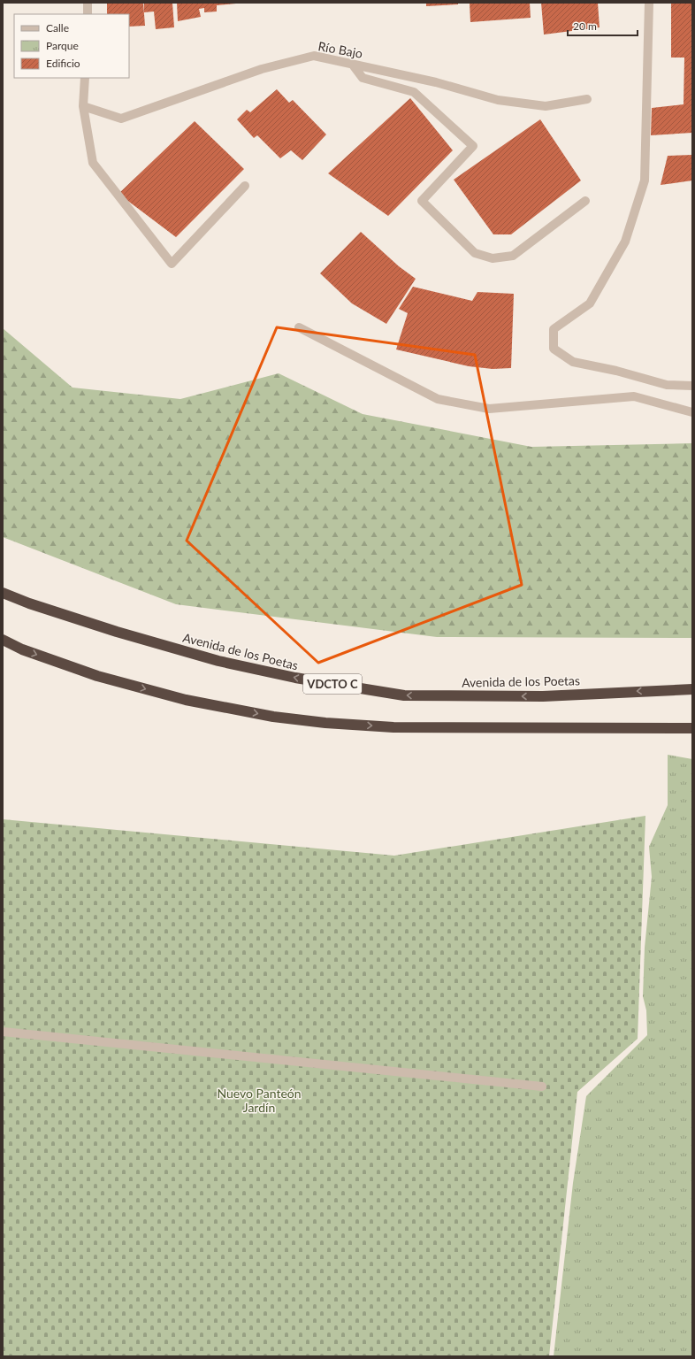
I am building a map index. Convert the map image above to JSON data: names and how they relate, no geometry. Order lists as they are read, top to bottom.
{
  "streets": {
    "highway": ["Avenida de los Poetas", "VDCTO C"],
    "street": ["Río Bajo"]
  },
  "parks": ["Nuevo Panteón Jardín"],
  "legend": ["Calle", "Parque", "Edificio"],
  "scale_bar": "20 m"
}
